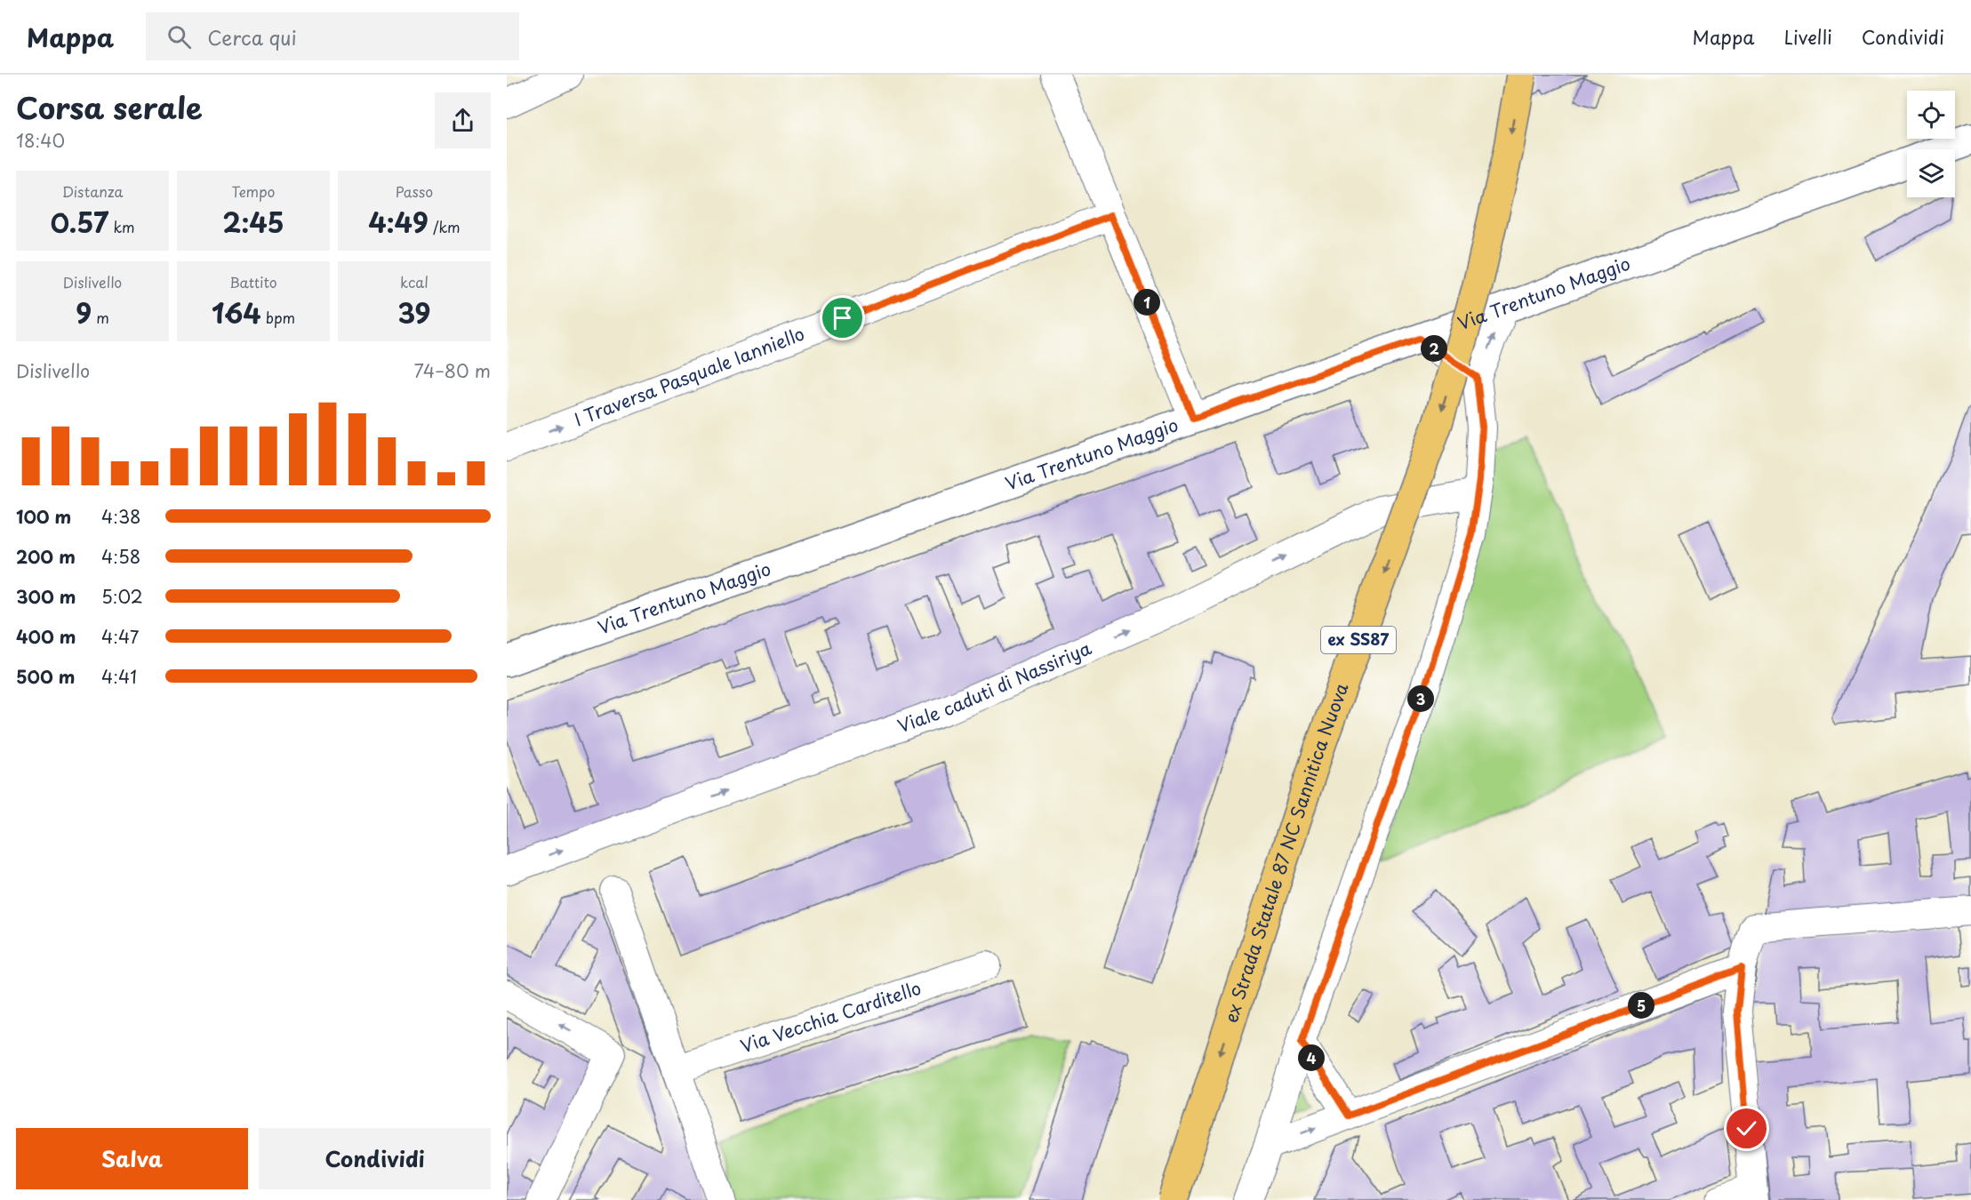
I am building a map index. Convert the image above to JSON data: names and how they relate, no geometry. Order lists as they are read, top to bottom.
{
  "streets": {
    "highway": ["ex SS87", "ex Strada Statale 87 NC Sannitica Nuova"],
    "street": [
      "Via Trentuno Maggio",
      "I Traversa Pasquale Ianniello",
      "Viale caduti di Nassiriya",
      "Via Vecchia Carditello"
    ]
  },
  "one_way": ["I Traversa Pasquale Ianniello", "Viale caduti di Nassiriya", "ex Strada Statale 87 NC Sannitica Nuova"],
  "page": {
    "header": "Mappa",
    "search": "Cerca qui",
    "nav": ["Mappa", "Livelli", "Condividi"],
    "heading": ["Corsa serale", "18:40"],
    "stats": [
      ["Distanza", "0.57 km"],
      ["Tempo", "2:45"],
      ["Passo", "4:49 /km"],
      ["Dislivello", "9 m"],
      ["Battito", "164 bpm"],
      ["kcal", "39"]
    ],
    "pins": [
      "1",
      "2",
      "3",
      "5",
      "4"
    ],
    "chart": ["Dislivello", "74–80 m"],
    "list": [
      {
        "name": "100 m",
        "note": "4:38"
      },
      {
        "name": "200 m",
        "note": "4:58"
      },
      {
        "name": "300 m",
        "note": "5:02"
      },
      {
        "name": "400 m",
        "note": "4:47"
      },
      {
        "name": "500 m",
        "note": "4:41"
      }
    ],
    "buttons": ["Salva", "Condividi"]
  }
}
